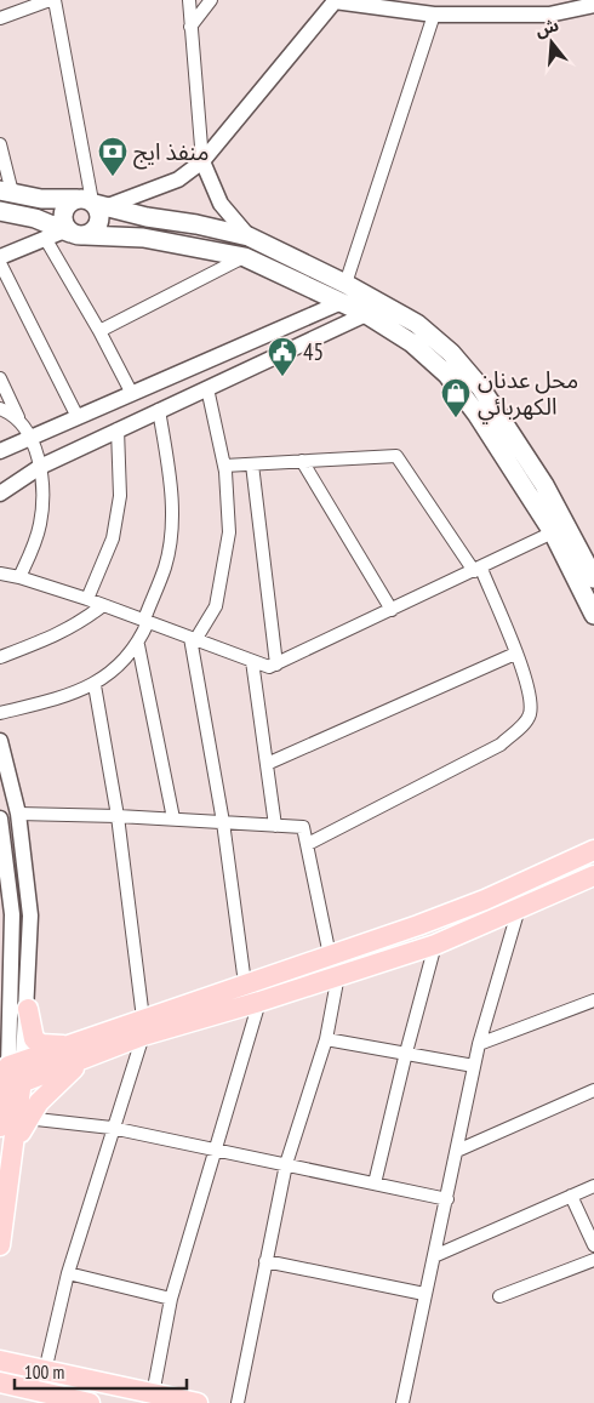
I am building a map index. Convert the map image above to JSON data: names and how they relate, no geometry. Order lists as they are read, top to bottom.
{
  "places": {
    "bank": ["منفذ ايج"],
    "public building": ["45"],
    "shop": ["محل عدنان الكهربائي"]
  },
  "scale_bar": "100 m",
  "north": "top"
}
